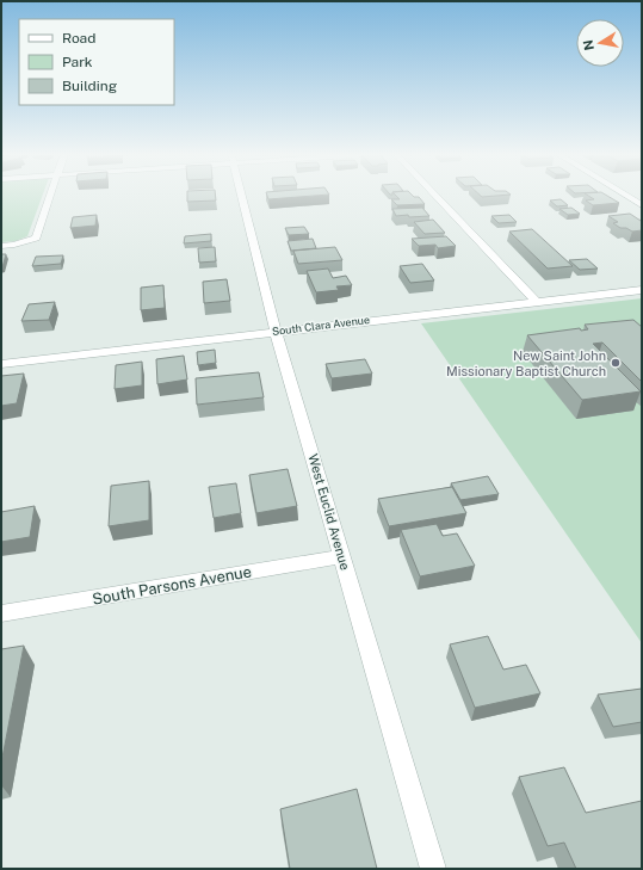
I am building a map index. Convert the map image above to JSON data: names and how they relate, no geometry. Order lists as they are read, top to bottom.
{
  "streets": {
    "street": ["South Clara Avenue", "West Euclid Avenue", "South Parsons Avenue"]
  },
  "crossings": [
    ["South Clara Avenue", "West Euclid Avenue"],
    ["West Euclid Avenue", "South Parsons Avenue"]
  ],
  "places": ["New Saint John Missionary Baptist Church"],
  "legend": ["Road", "Park", "Building"],
  "north": "left"
}
